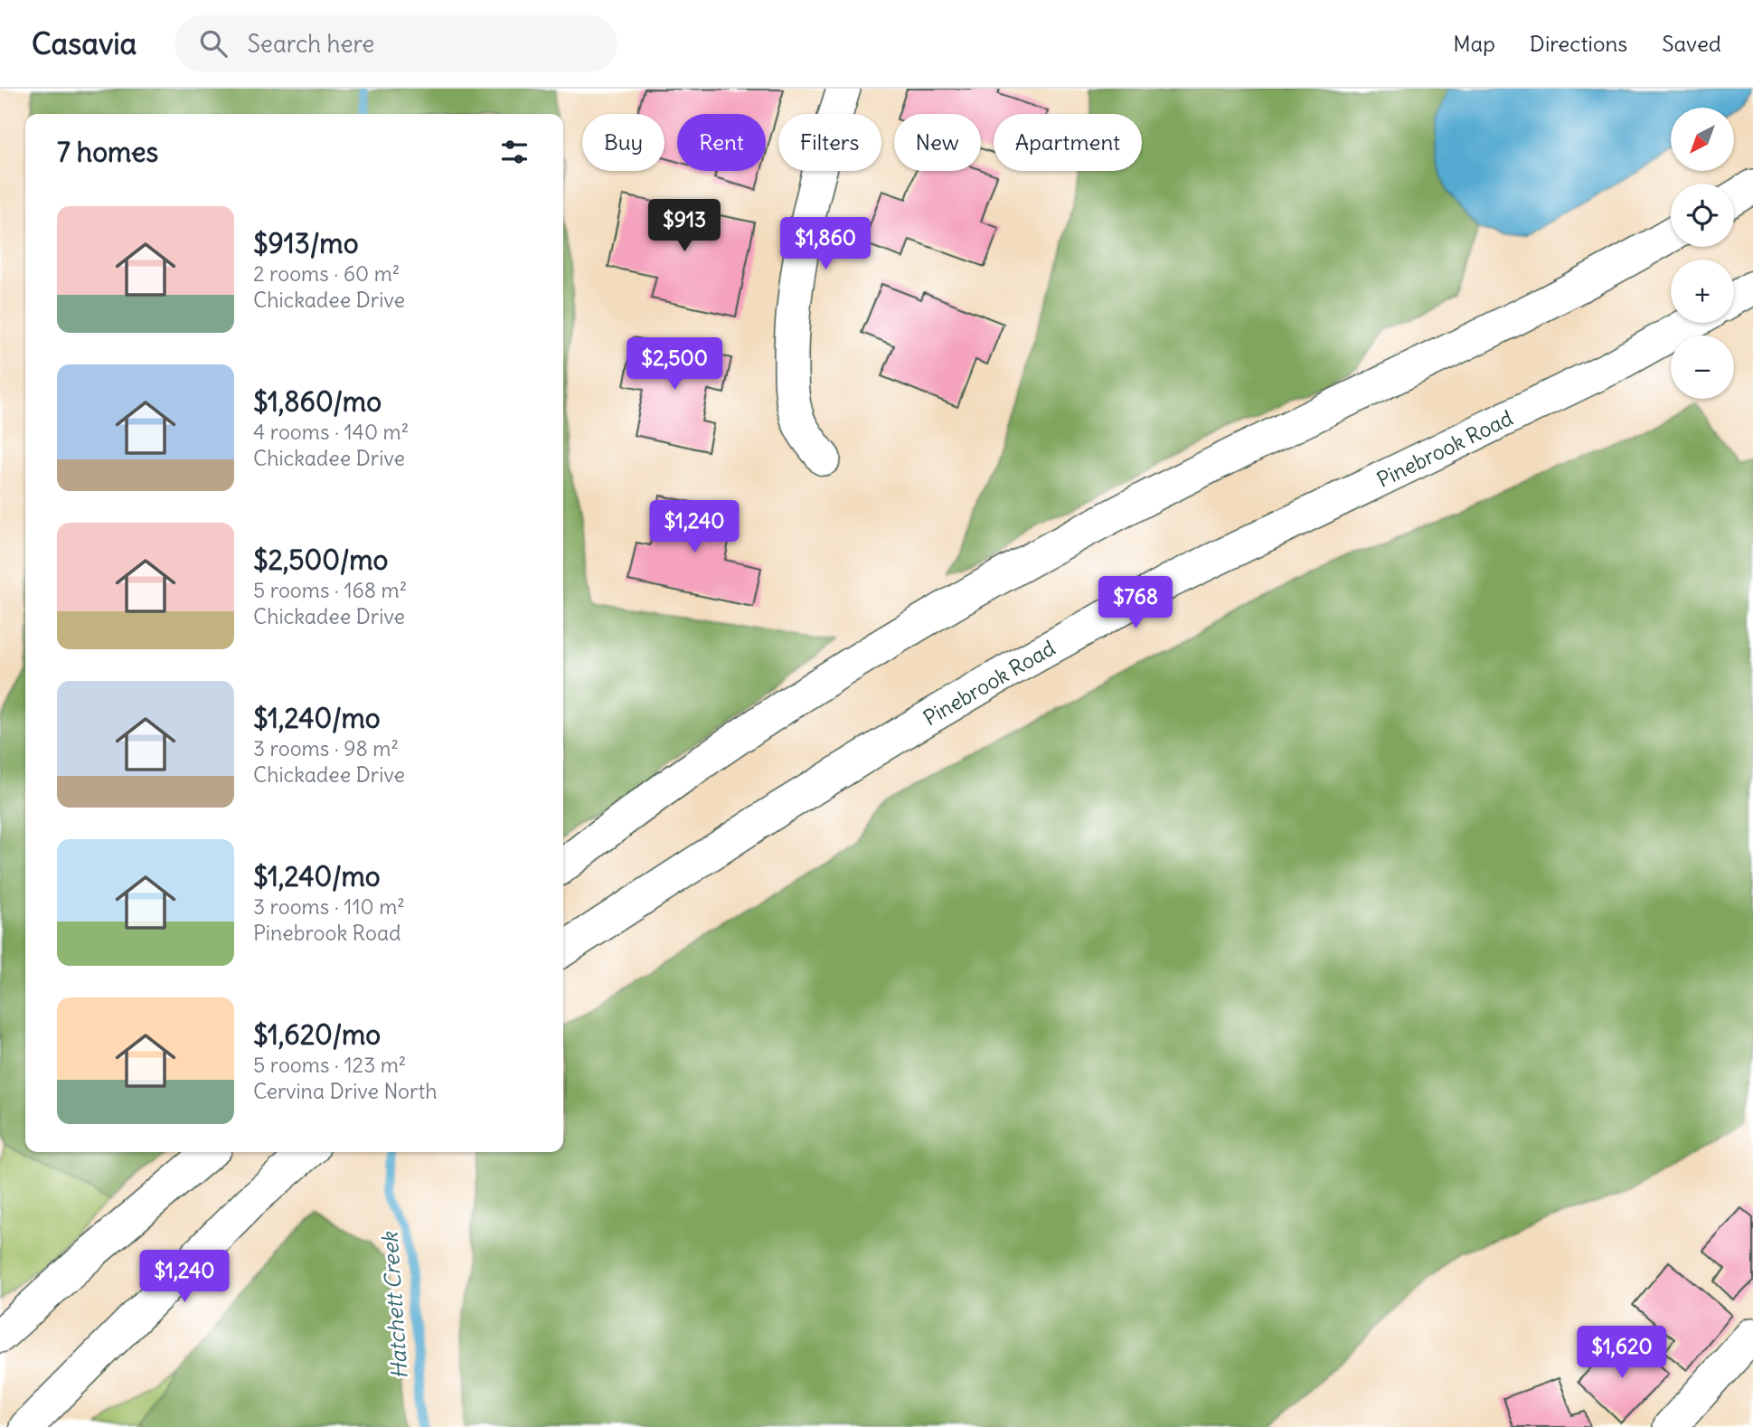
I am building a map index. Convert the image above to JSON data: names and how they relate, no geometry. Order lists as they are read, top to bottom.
{
  "streets": {
    "street": ["Pinebrook Road"]
  },
  "water": ["Hatchett Creek"],
  "north": "bottom left",
  "page": {
    "header": "Casavia",
    "search": "Search here",
    "nav": ["Map", "Directions", "Saved"],
    "map_buttons": ["+", "−"],
    "chip": [
      "Buy",
      "Rent",
      "Filters",
      "New",
      "Apartment"
    ],
    "heading": "7 homes",
    "list": [
      {
        "name": "$913/mo",
        "note": "2 rooms · 60 m² · Chickadee Drive"
      },
      {
        "name": "$1,860/mo",
        "note": "4 rooms · 140 m² · Chickadee Drive"
      },
      {
        "name": "$2,500/mo",
        "note": "5 rooms · 168 m² · Chickadee Drive"
      },
      {
        "name": "$1,240/mo",
        "note": "3 rooms · 98 m² · Chickadee Drive"
      },
      {
        "name": "$1,240/mo",
        "note": "3 rooms · 110 m² · Pinebrook Road"
      },
      {
        "name": "$1,620/mo",
        "note": "5 rooms · 123 m² · Cervina Drive North"
      }
    ],
    "price": [
      "$913",
      "$1,860",
      "$2,500",
      "$1,240",
      "$768",
      "$1,240",
      "$1,620"
    ]
  }
}
